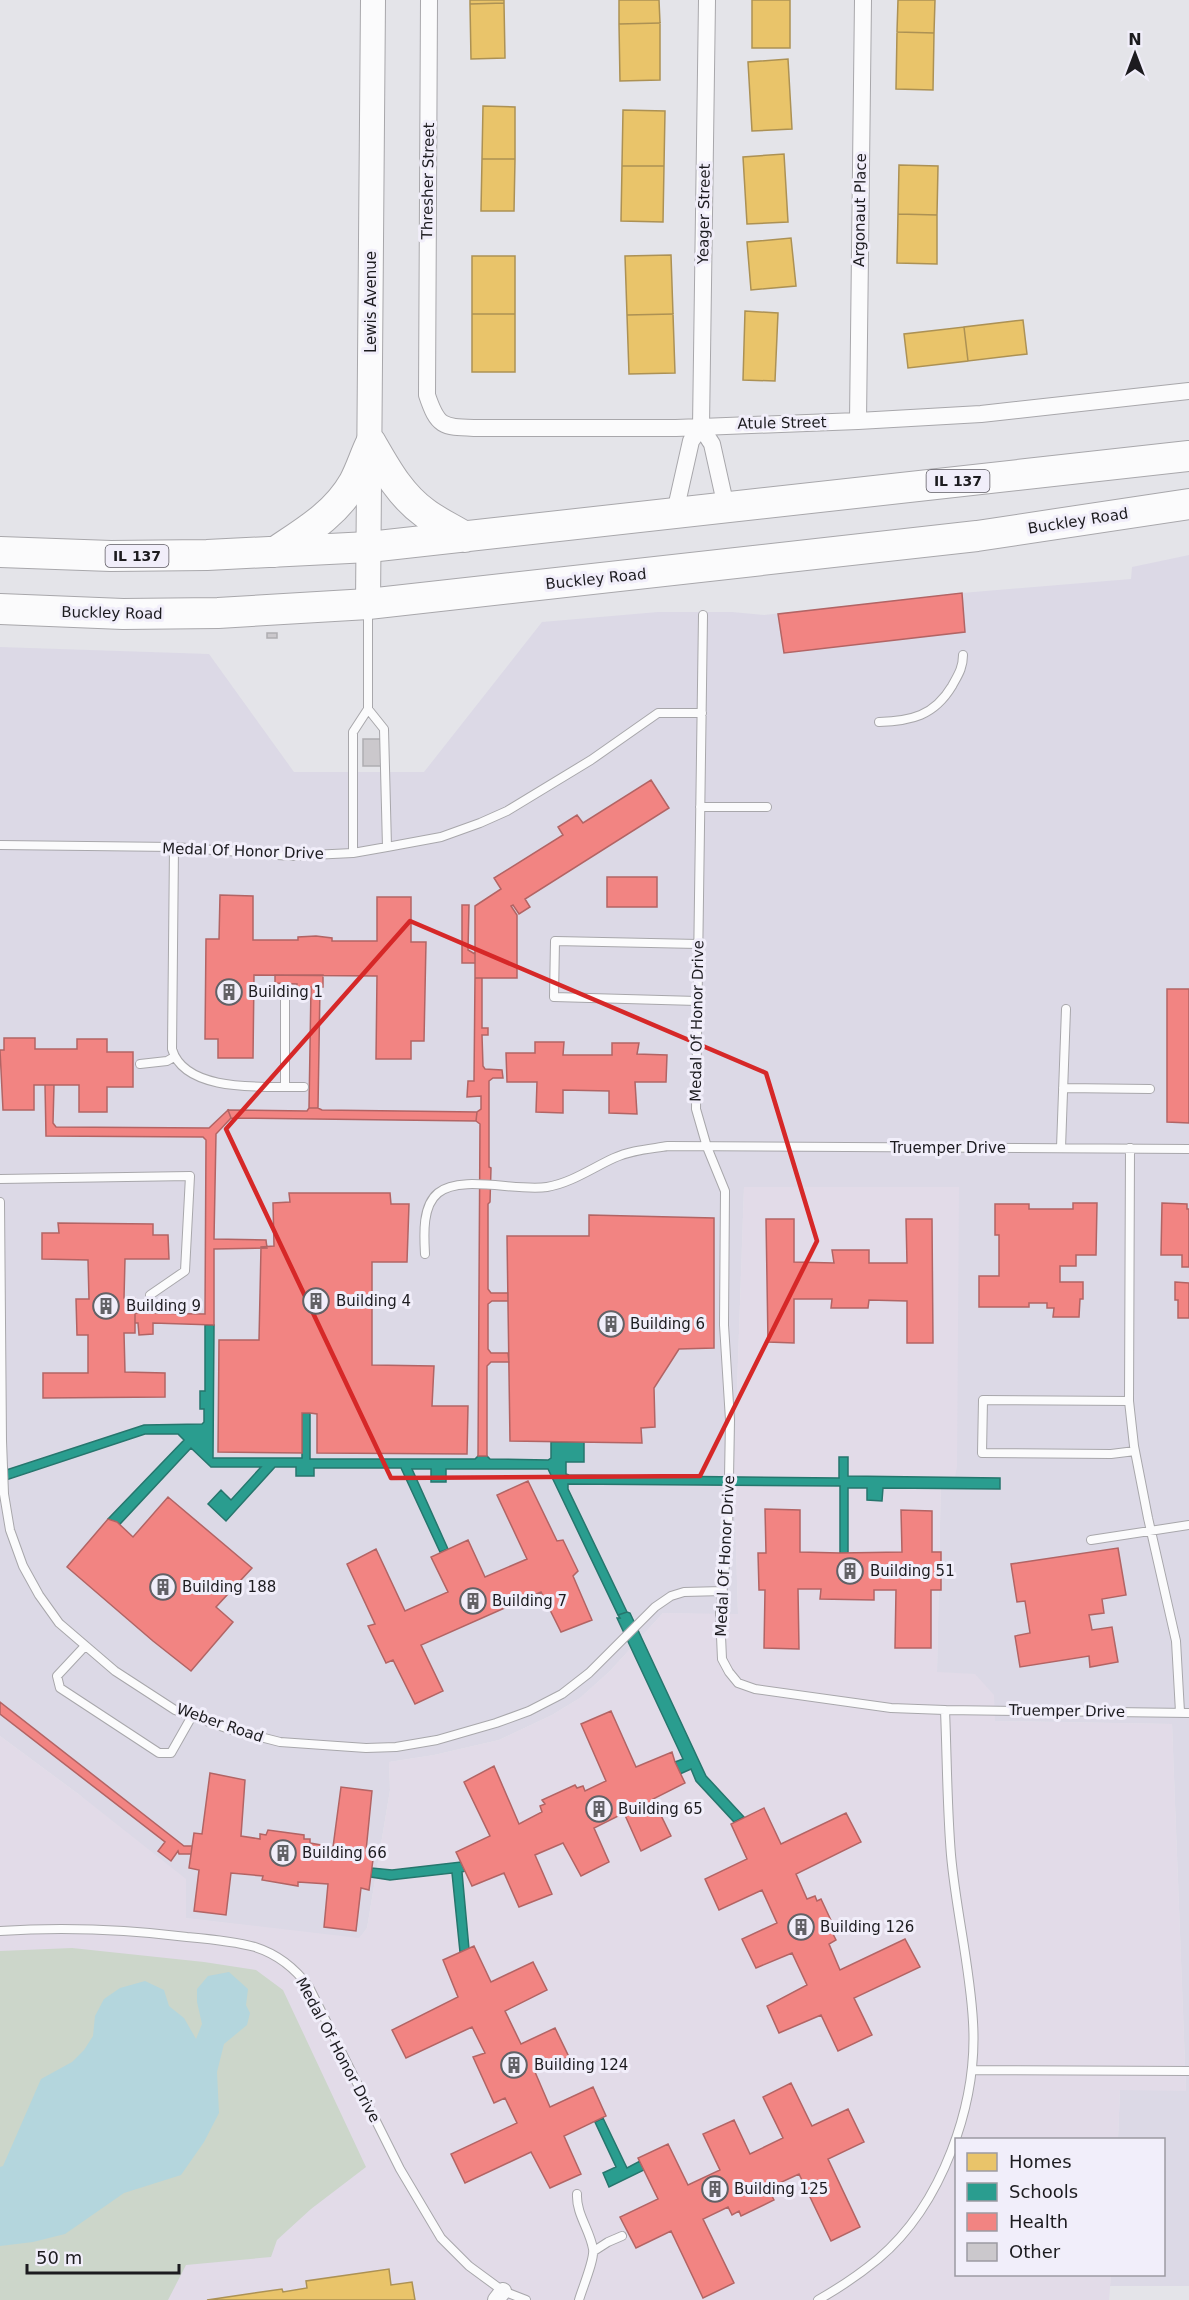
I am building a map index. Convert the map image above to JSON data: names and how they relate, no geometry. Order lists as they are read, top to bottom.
{
  "streets": {
    "highway": ["IL 137", "Buckley Road"],
    "main road": ["Lewis Avenue"],
    "street": [
      "Thresher Street",
      "Argonaut Place",
      "Yeager Street",
      "Atule Street"
    ],
    "lane": ["Medal Of Honor Drive", "Truemper Drive", "Weber Road"]
  },
  "crossings": [
    ["Thresher Street", "Atule Street"],
    ["Argonaut Place", "Atule Street"],
    ["Yeager Street", "Atule Street"],
    ["Lewis Avenue", "IL 137"],
    ["Lewis Avenue", "Buckley Road"],
    ["Medal Of Honor Drive", "Truemper Drive"],
    ["Medal Of Honor Drive", "Weber Road"]
  ],
  "places": {
    "building": [
      "Building 1",
      "Building 4",
      "Building 9",
      "Building 6",
      "Building 51",
      "Building 188",
      "Building 7",
      "Building 65",
      "Building 66",
      "Building 126",
      "Building 124",
      "Building 125"
    ]
  },
  "legend": [
    "Homes",
    "Schools",
    "Health",
    "Other"
  ],
  "scale_bar": "50 m",
  "north": "top"
}
